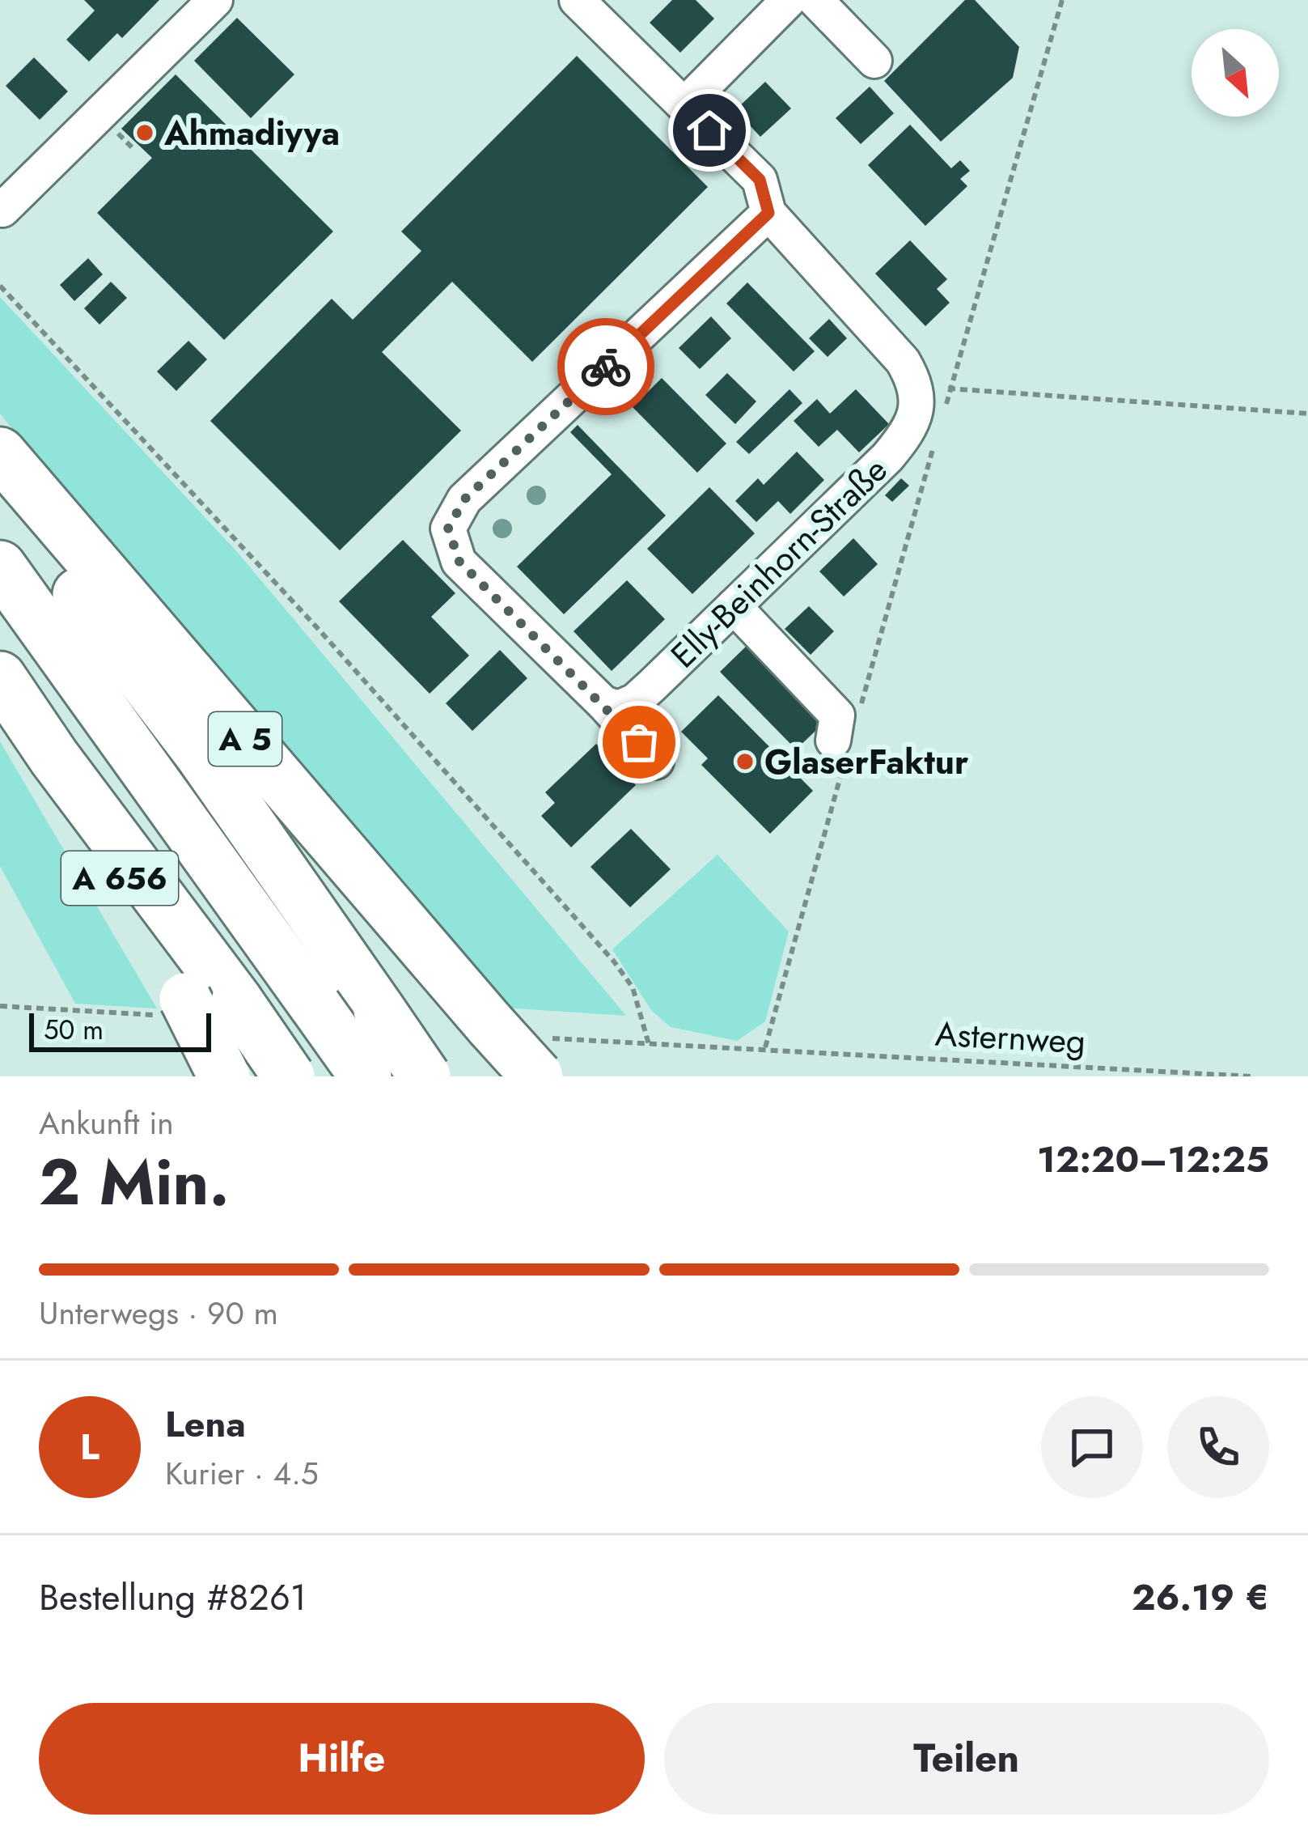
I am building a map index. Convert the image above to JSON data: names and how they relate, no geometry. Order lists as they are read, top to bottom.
{
  "streets": {
    "highway": ["A 5", "A 656"],
    "street": ["Elly-Beinhorn-Straße"],
    "path": ["Asternweg"]
  },
  "places": ["Ahmadiyya", "GlaserFaktur"],
  "scale_bar": "50 m",
  "north": "bottom right",
  "page": {
    "scale": "50 m",
    "heading": ["2 Min.", "Ankunft in", "12:20–12:25"],
    "panel": [
      "Lena",
      "Kurier · 4.5",
      "Bestellung #8261",
      "26.19 €"
    ],
    "bar": "Unterwegs · 90 m",
    "round": "L",
    "buttons": ["Hilfe", "Teilen"]
  }
}
